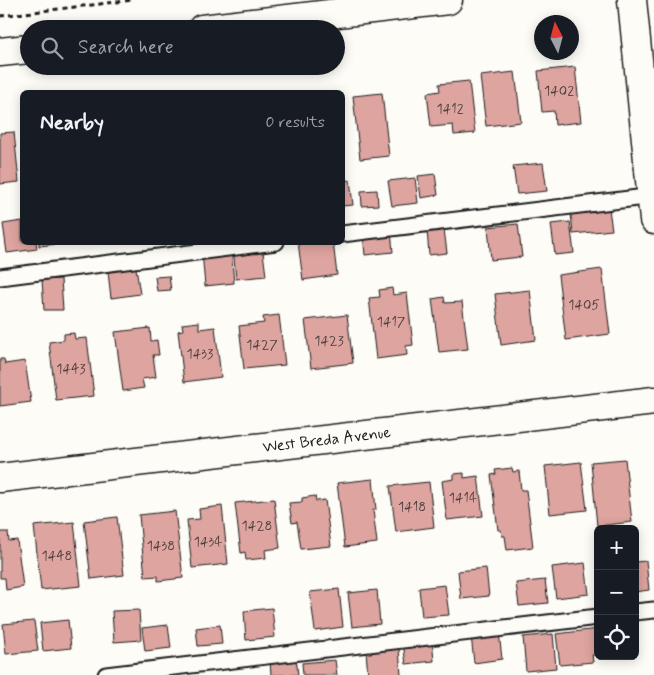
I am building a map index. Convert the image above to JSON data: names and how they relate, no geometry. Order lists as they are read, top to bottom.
{
  "streets": {
    "street": ["West Breda Avenue"]
  },
  "house_numbers": [
    "1402",
    "1412",
    "1405",
    "1417",
    "1423",
    "1427",
    "1433",
    "1443",
    "1414",
    "1418",
    "1428",
    "1434",
    "1438",
    "1448"
  ],
  "north": "top",
  "page": {
    "search": "Search here",
    "heading": ["Nearby", "0 results"],
    "map_buttons": ["+", "−"]
  }
}
